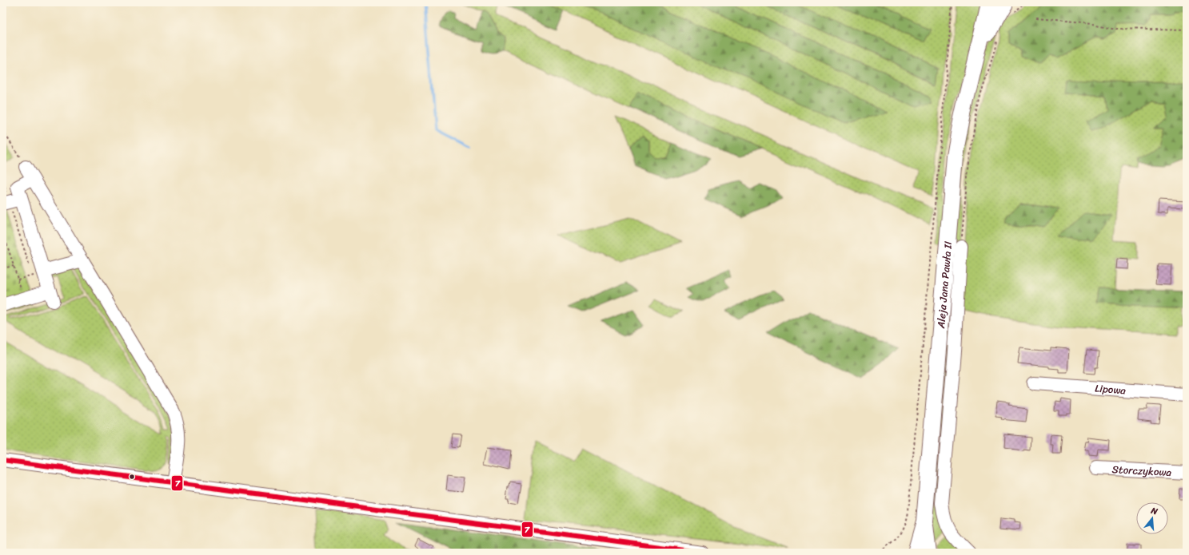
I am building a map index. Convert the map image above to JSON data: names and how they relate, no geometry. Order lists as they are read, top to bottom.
{
  "streets": {
    "main road": ["Aleja Jana Pawła II"],
    "street": ["Lipowa", "Storczykowa"]
  },
  "lines": ["transit line 7"],
  "north": "top"
}
